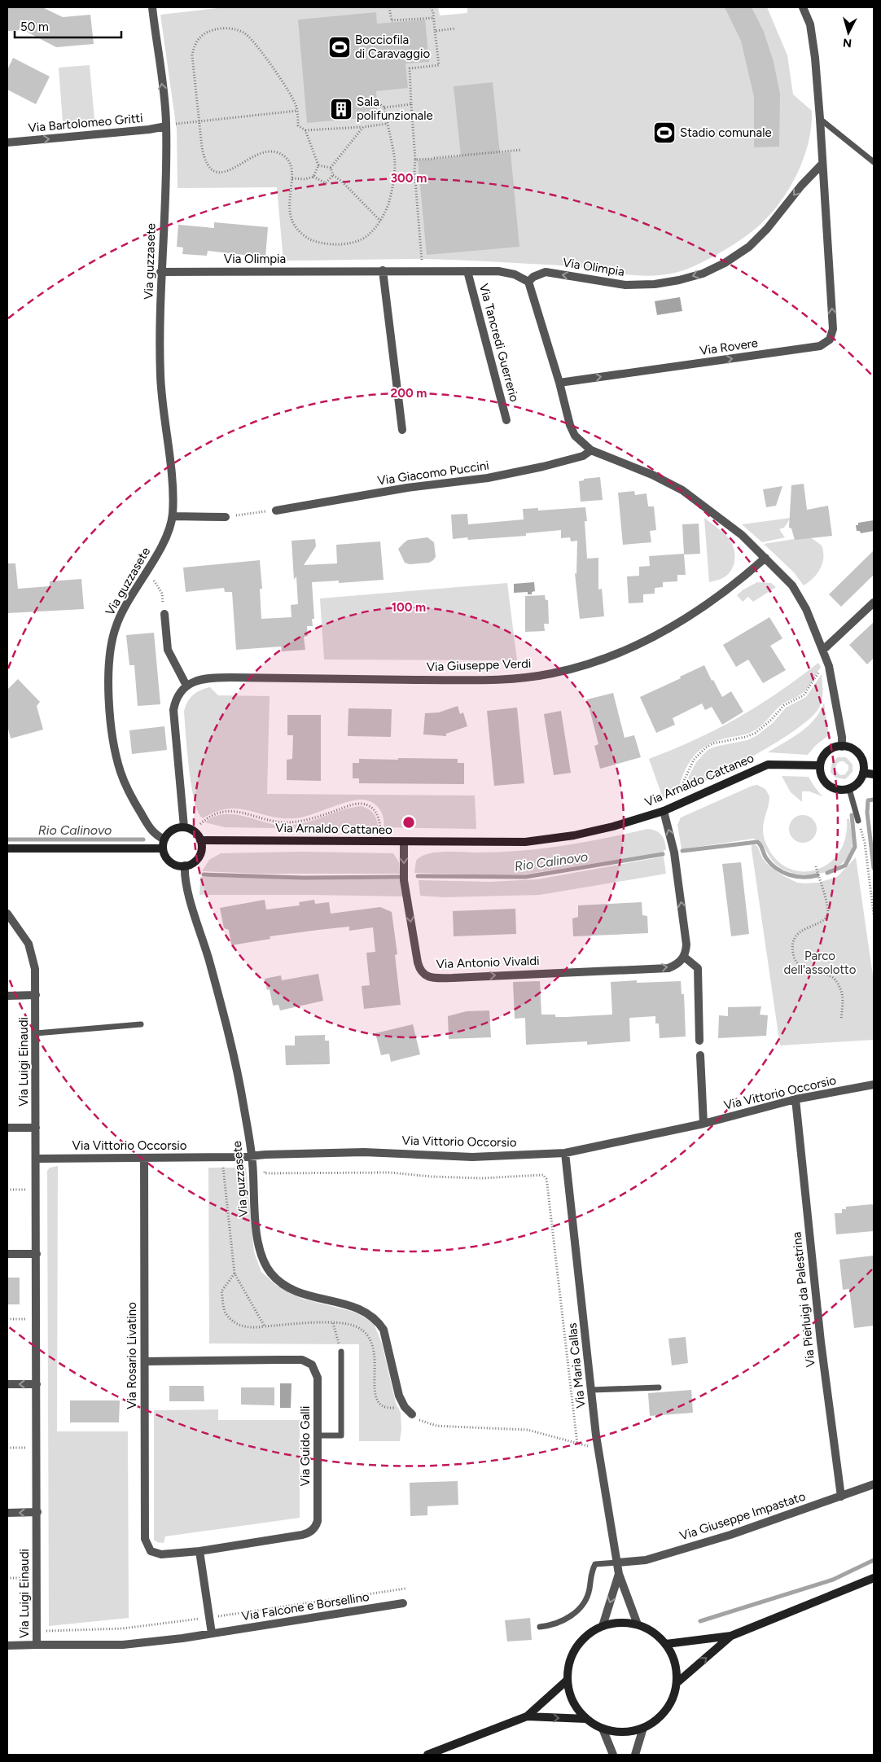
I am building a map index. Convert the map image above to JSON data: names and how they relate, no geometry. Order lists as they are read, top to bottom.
{
  "streets": {
    "street": [
      "Via Bartolomeo Gritti",
      "Via Olimpia",
      "Via guzzasete",
      "Via Tancredi Guerrerio",
      "Via Rovere",
      "Via Giacomo Puccini",
      "Via Giuseppe Verdi",
      "Via Arnaldo Cattaneo",
      "Via Antonio Vivaldi",
      "Via Luigi Einaudi",
      "Via Vittorio Occorsio",
      "Via Pierluigi da Palestrina",
      "Via Rosario Livatino",
      "Via Maria Callas",
      "Via Guido Galli",
      "Via Giuseppe Impastato",
      "Via Falcone e Borsellino"
    ]
  },
  "crossings": [
    ["Via Bartolomeo Gritti", "Via guzzasete"],
    ["Via Olimpia", "Via guzzasete"],
    ["Via Olimpia", "Via Tancredi Guerrerio"],
    ["Via Olimpia", "Via Rovere"],
    ["Via guzzasete", "Via Arnaldo Cattaneo"],
    ["Via guzzasete", "Via Vittorio Occorsio"],
    ["Via Arnaldo Cattaneo", "Via Antonio Vivaldi"],
    ["Via Luigi Einaudi", "Via Vittorio Occorsio"],
    ["Via Luigi Einaudi", "Via Falcone e Borsellino"],
    ["Via Vittorio Occorsio", "Via Pierluigi da Palestrina"],
    ["Via Vittorio Occorsio", "Via Rosario Livatino"],
    ["Via Vittorio Occorsio", "Via Maria Callas"],
    ["Via Pierluigi da Palestrina", "Via Giuseppe Impastato"],
    ["Via Rosario Livatino", "Via Guido Galli"],
    ["Via Maria Callas", "Via Giuseppe Impastato"]
  ],
  "one_way": ["Via Bartolomeo Gritti", "Via Olimpia"],
  "water": ["Rio Calinovo"],
  "parks": ["Parco dell'assolotto"],
  "places": {
    "sports": ["Bocciofila di Caravaggio", "Stadio comunale"],
    "building": ["Sala polifunzionale"]
  },
  "scale_bar": "50 m",
  "north": "bottom",
  "rings": ["300 m", "200 m", "100 m"]
}
